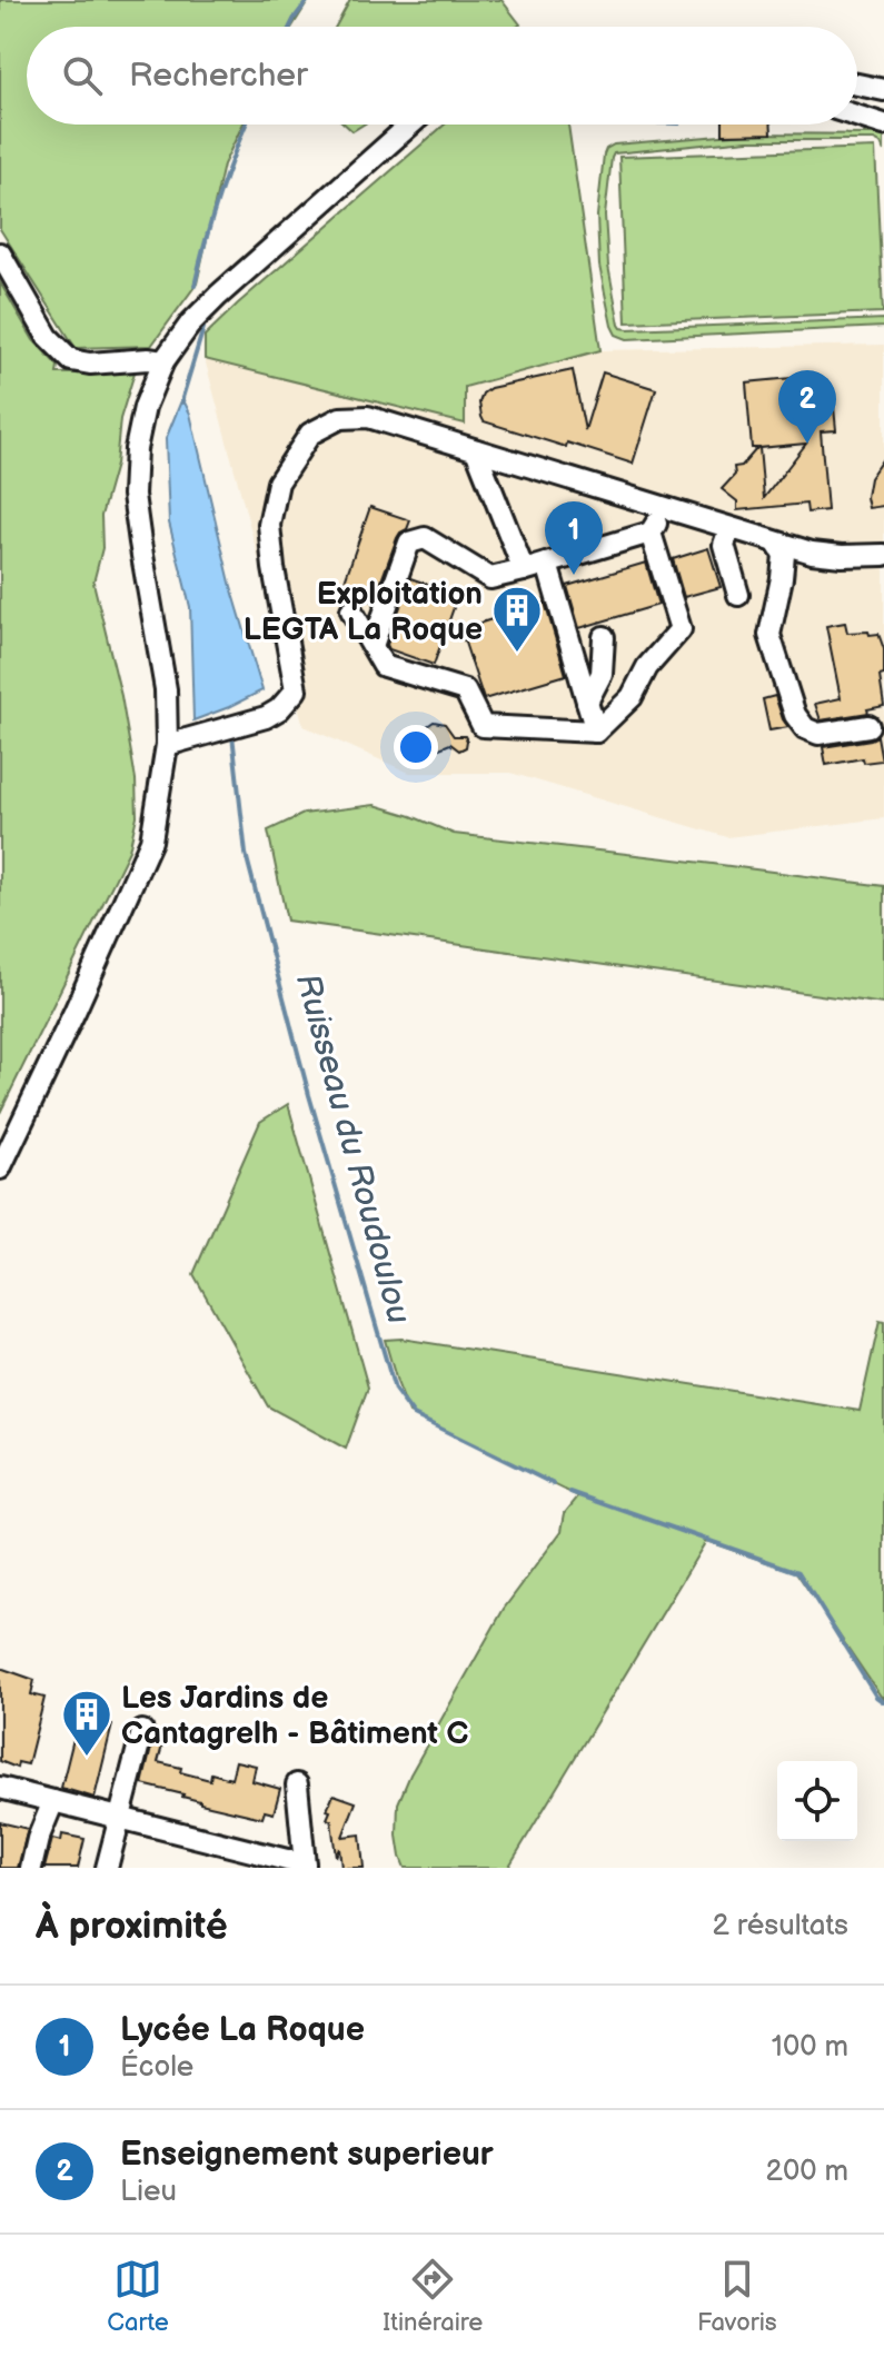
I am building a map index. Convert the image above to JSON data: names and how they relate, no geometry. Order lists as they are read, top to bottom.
{
  "water": ["Ruisseau du Roudoulou"],
  "places": {
    "building": ["Exploitation LEGTA La Roque", "Les Jardins de Cantagrelh - Bâtiment C"]
  },
  "page": {
    "search": "Rechercher",
    "pins": ["2", "1"],
    "heading": ["À proximité", "2 résultats"],
    "list": [
      {
        "mark": "1",
        "name": "Lycée La Roque",
        "note": "École",
        "value": "100 m"
      },
      {
        "mark": "2",
        "name": "Enseignement superieur",
        "note": "Lieu",
        "value": "200 m"
      }
    ],
    "nav": ["Carte", "Itinéraire", "Favoris"]
  }
}
